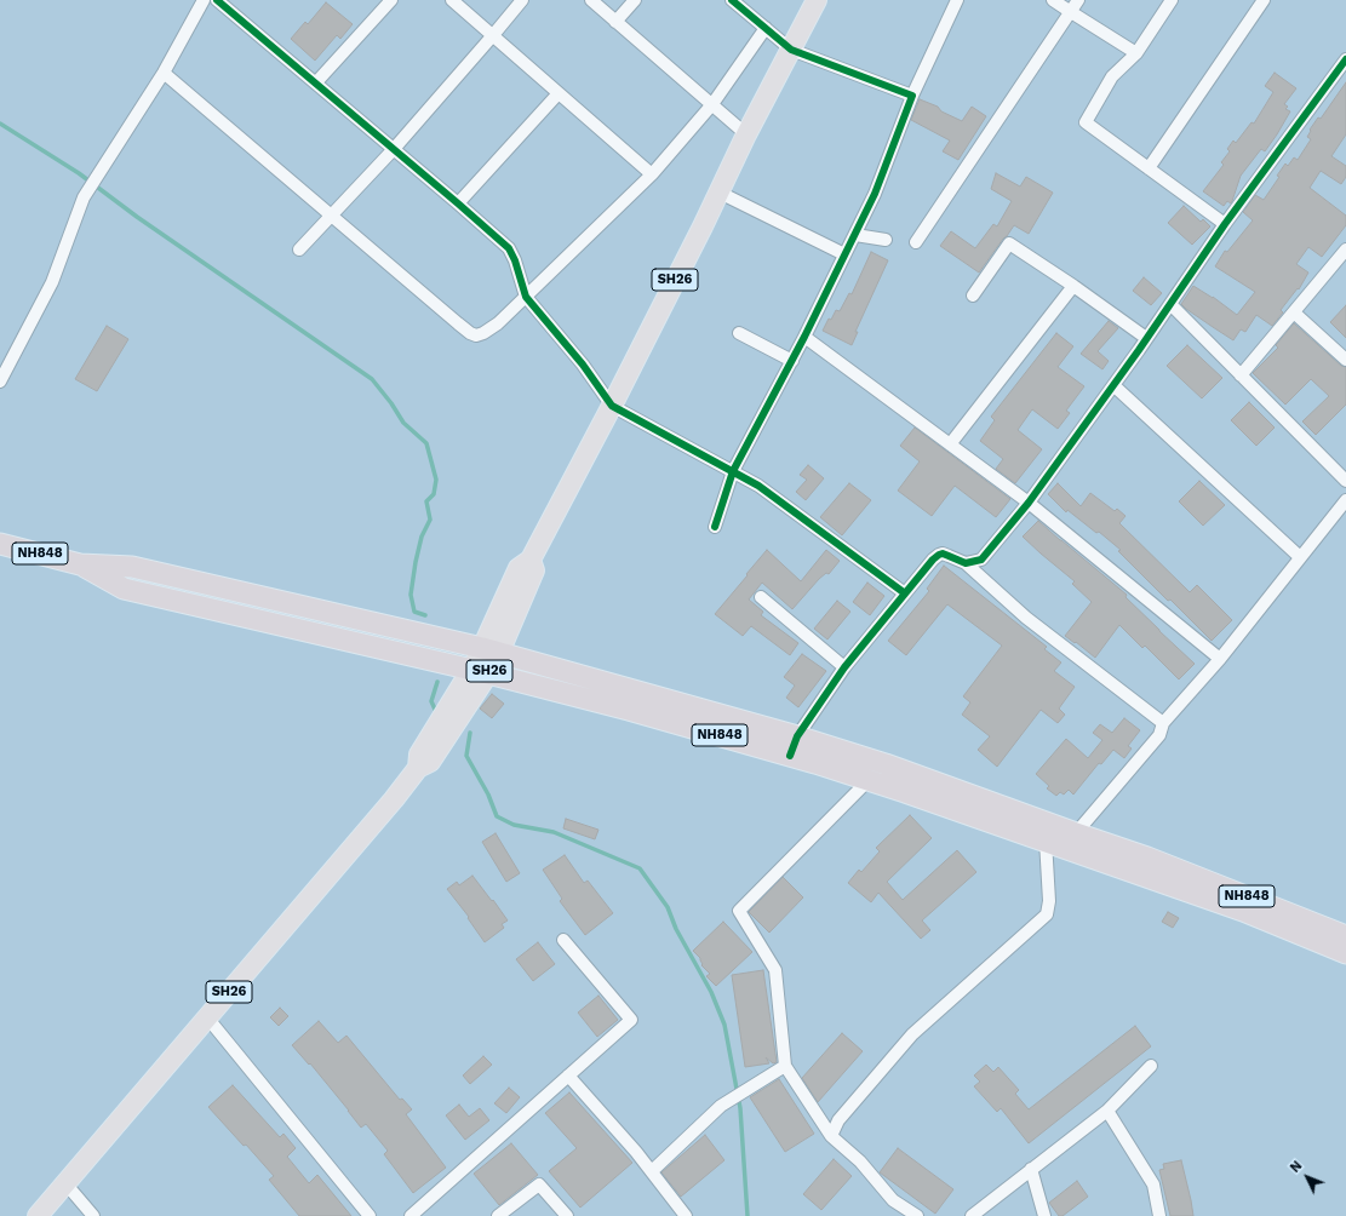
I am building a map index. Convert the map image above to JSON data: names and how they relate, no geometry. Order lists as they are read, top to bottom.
{
  "streets": {
    "highway": ["NH848"],
    "main road": ["SH26"]
  },
  "crossings": [
    ["SH26", "NH848"]
  ],
  "north": "top left"
}
